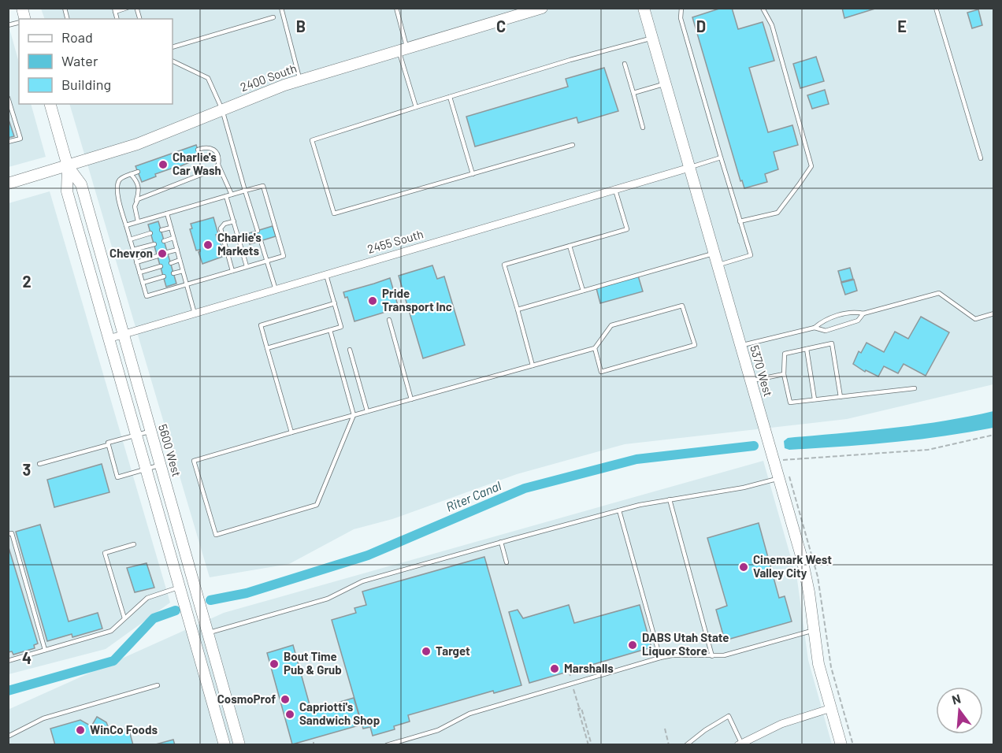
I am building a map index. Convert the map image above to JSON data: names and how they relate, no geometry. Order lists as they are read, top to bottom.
{
  "streets": {
    "street": [
      "2400 South",
      "2455 South",
      "5370 West",
      "5600 West"
    ]
  },
  "crossings": [
    ["2400 South", "5600 West"],
    ["2455 South", "5370 West"],
    ["2455 South", "5600 West"]
  ],
  "water": ["Riter Canal"],
  "places": [
    "Charlie's Car Wash",
    "Charlie's Markets",
    "Chevron",
    "Pride Transport Inc",
    "Cinemark West Valley City",
    "DABS Utah State Liquor Store",
    "Target",
    "Bout Time Pub & Grub",
    "Marshalls",
    "CosmoProf",
    "Capriotti's Sandwich Shop",
    "WinCo Foods"
  ],
  "legend": ["Road", "Water", "Building"],
  "north": "top",
  "grid": {
    "columns": [
      "B",
      "C",
      "D",
      "E"
    ],
    "rows": ["2", "3", "4"]
  }
}
